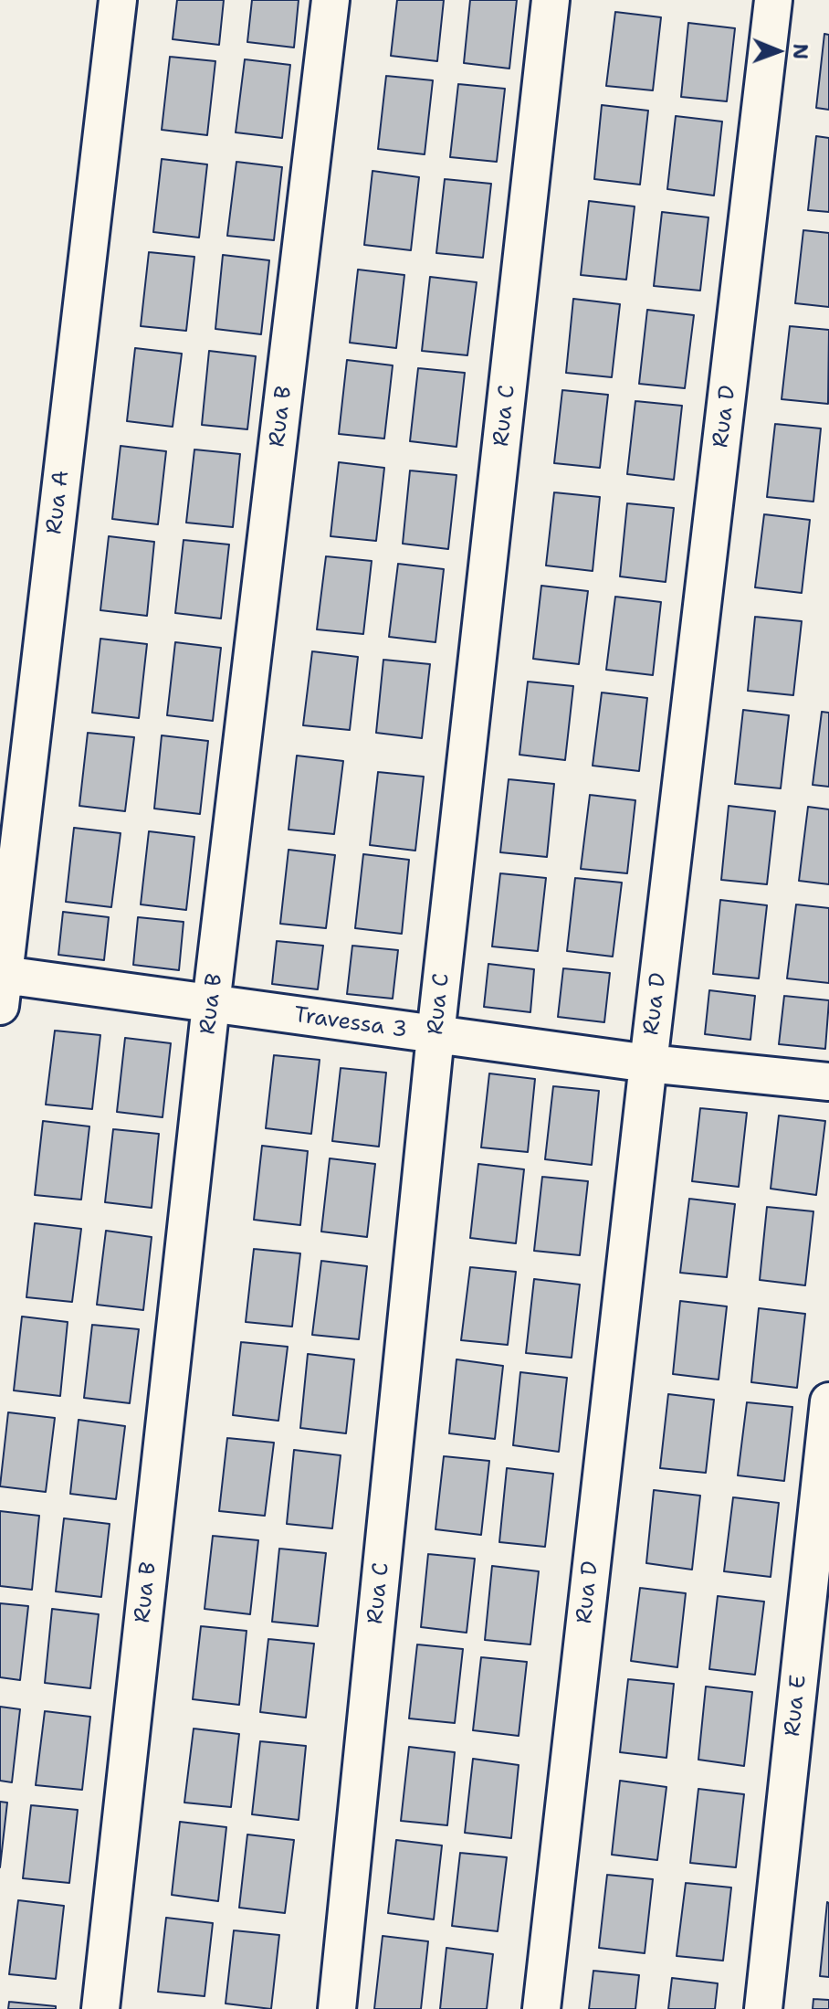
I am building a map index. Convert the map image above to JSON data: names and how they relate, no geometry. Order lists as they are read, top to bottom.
{
  "streets": {
    "street": [
      "Rua C",
      "Rua B",
      "Rua D",
      "Rua A",
      "Travessa 3",
      "Rua E"
    ]
  },
  "crossings": [
    ["Rua C", "Travessa 3"],
    ["Rua B", "Travessa 3"],
    ["Rua D", "Travessa 3"],
    ["Rua A", "Travessa 3"]
  ],
  "north": "right"
}
